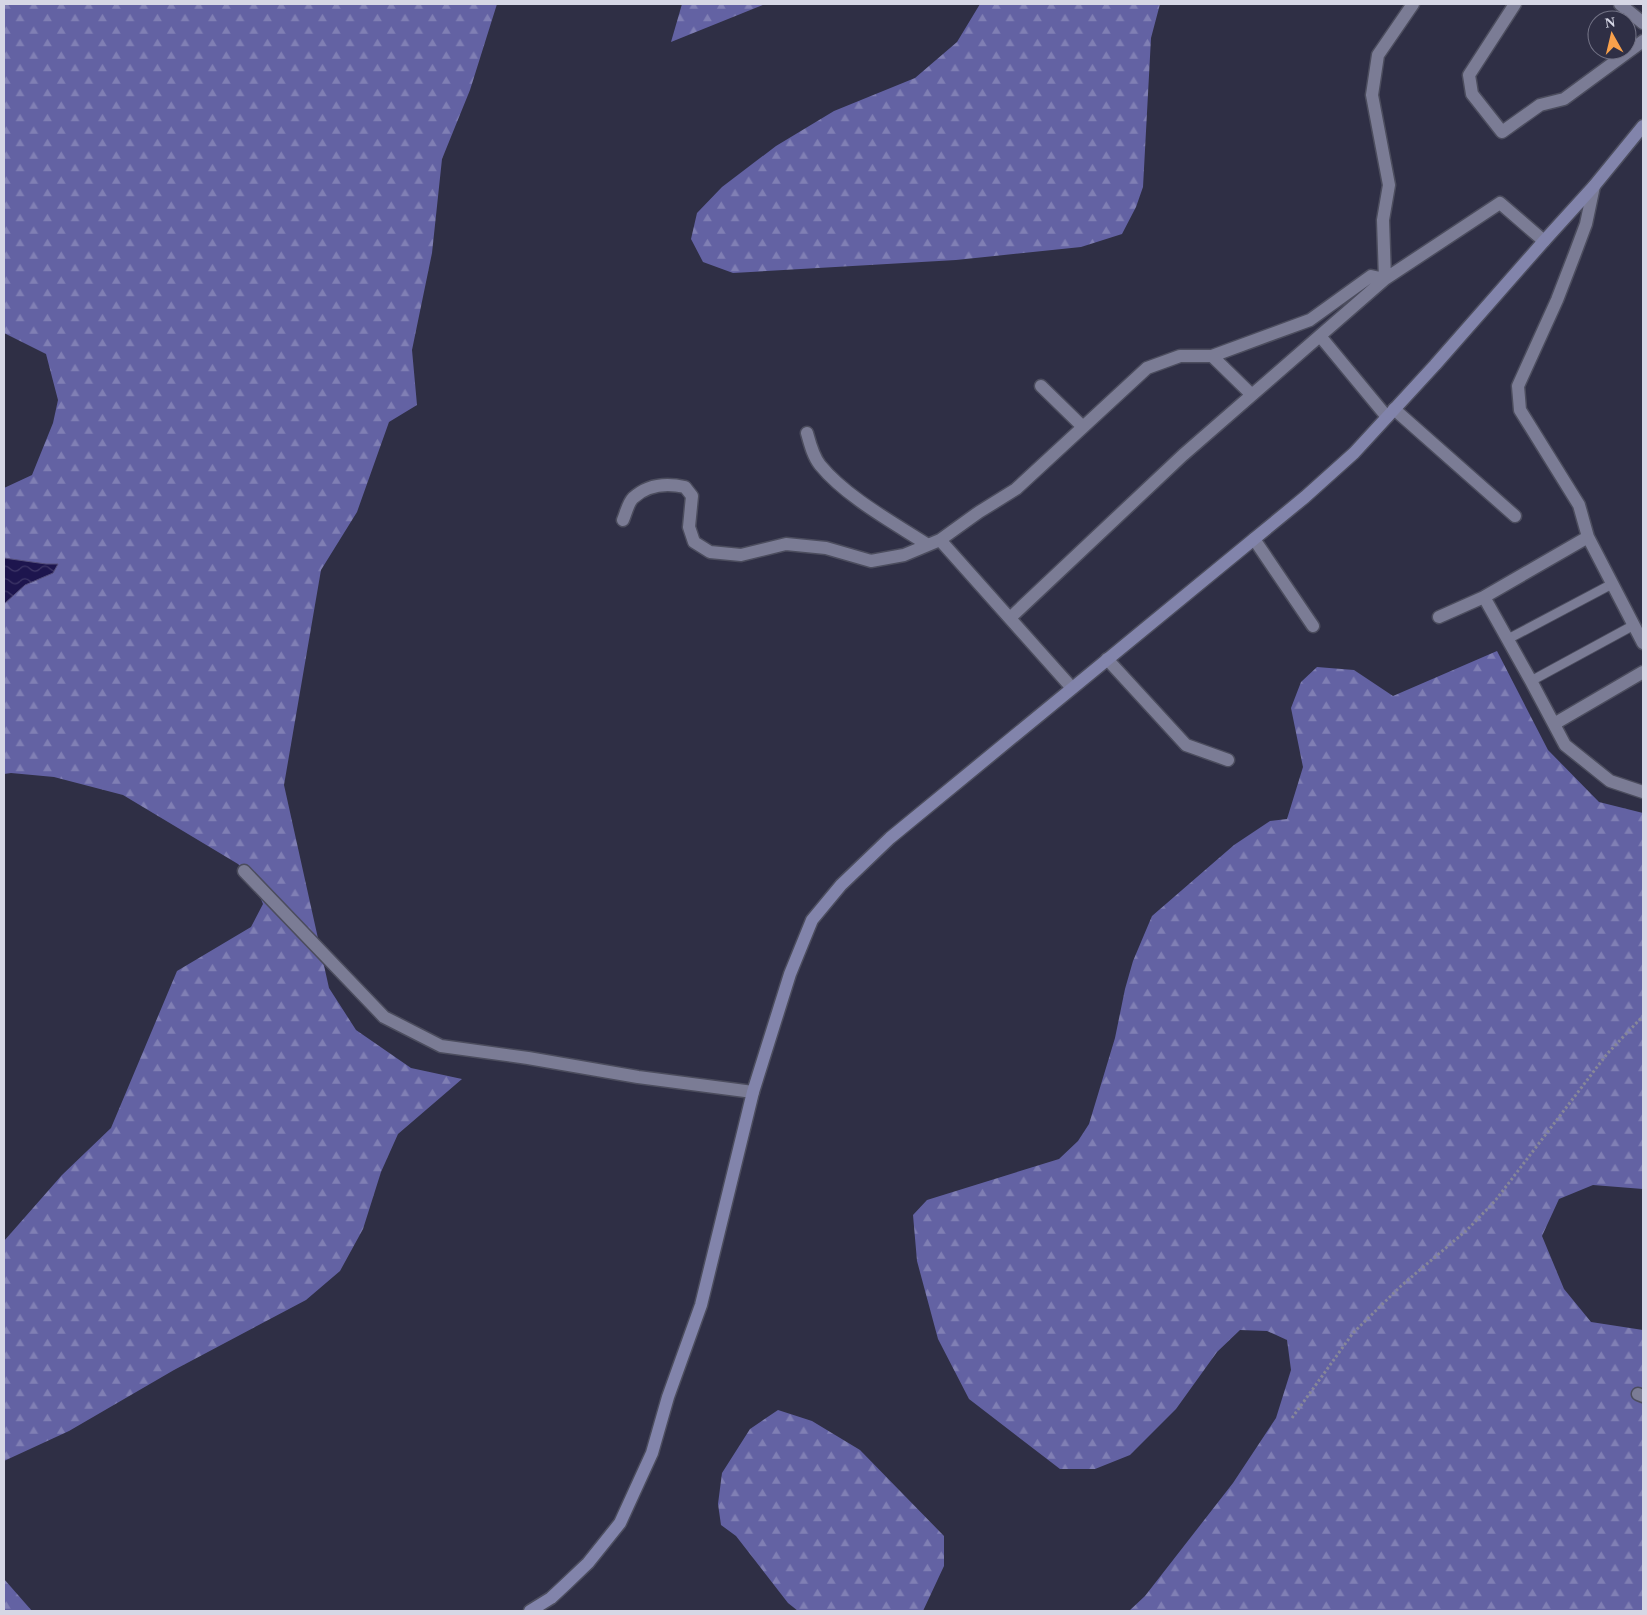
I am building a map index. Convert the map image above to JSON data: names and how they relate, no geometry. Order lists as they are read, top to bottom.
{
  "north": "top"
}
